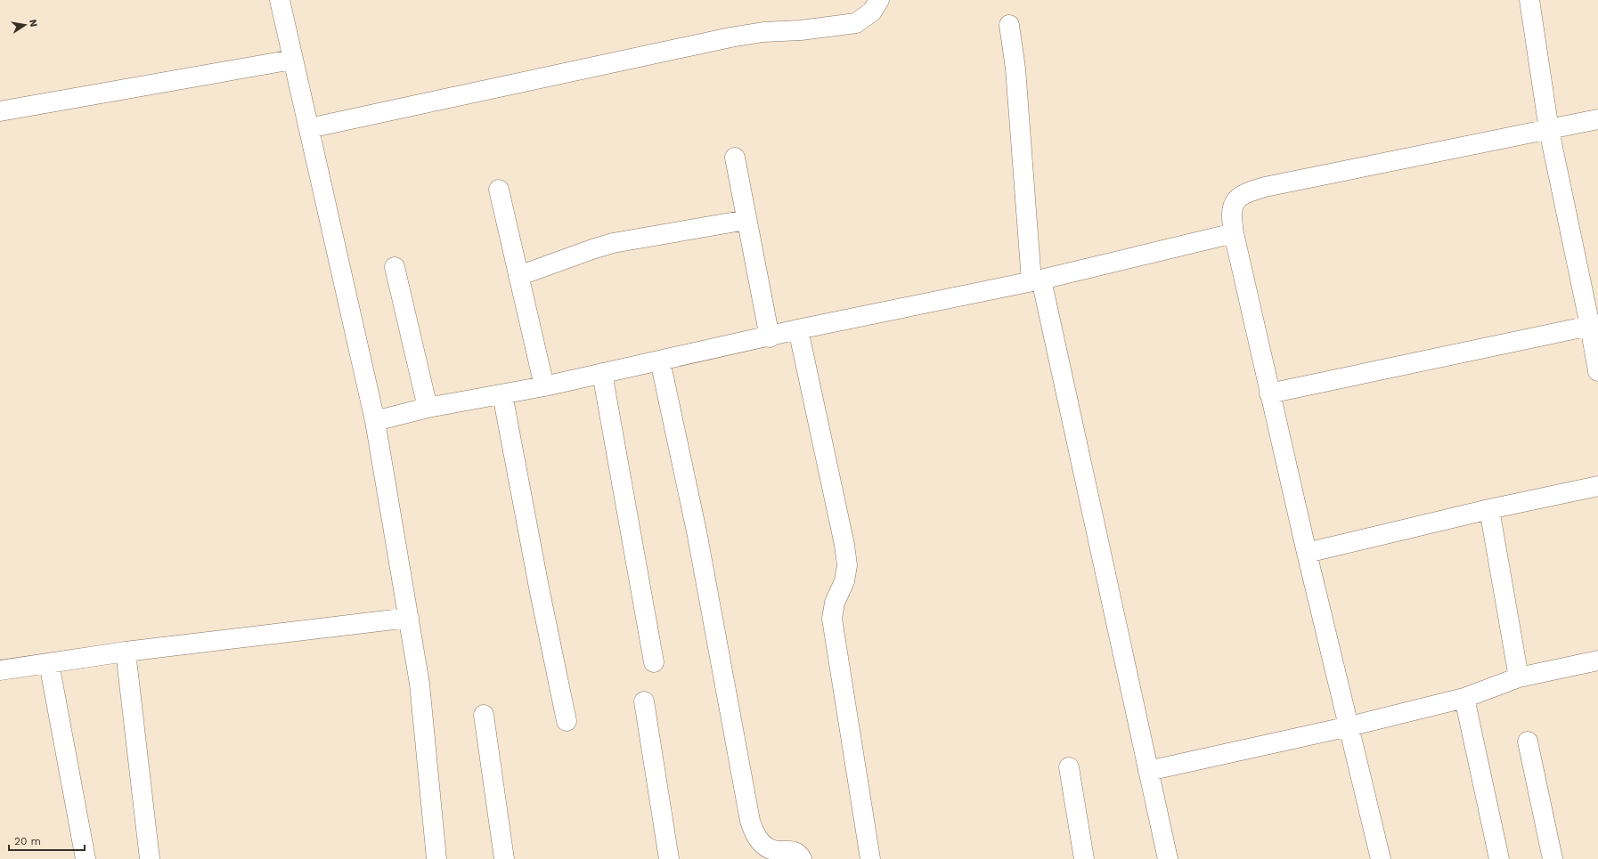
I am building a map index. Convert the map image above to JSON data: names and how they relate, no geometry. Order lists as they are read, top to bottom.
{
  "scale_bar": "20 m",
  "north": "right"
}
